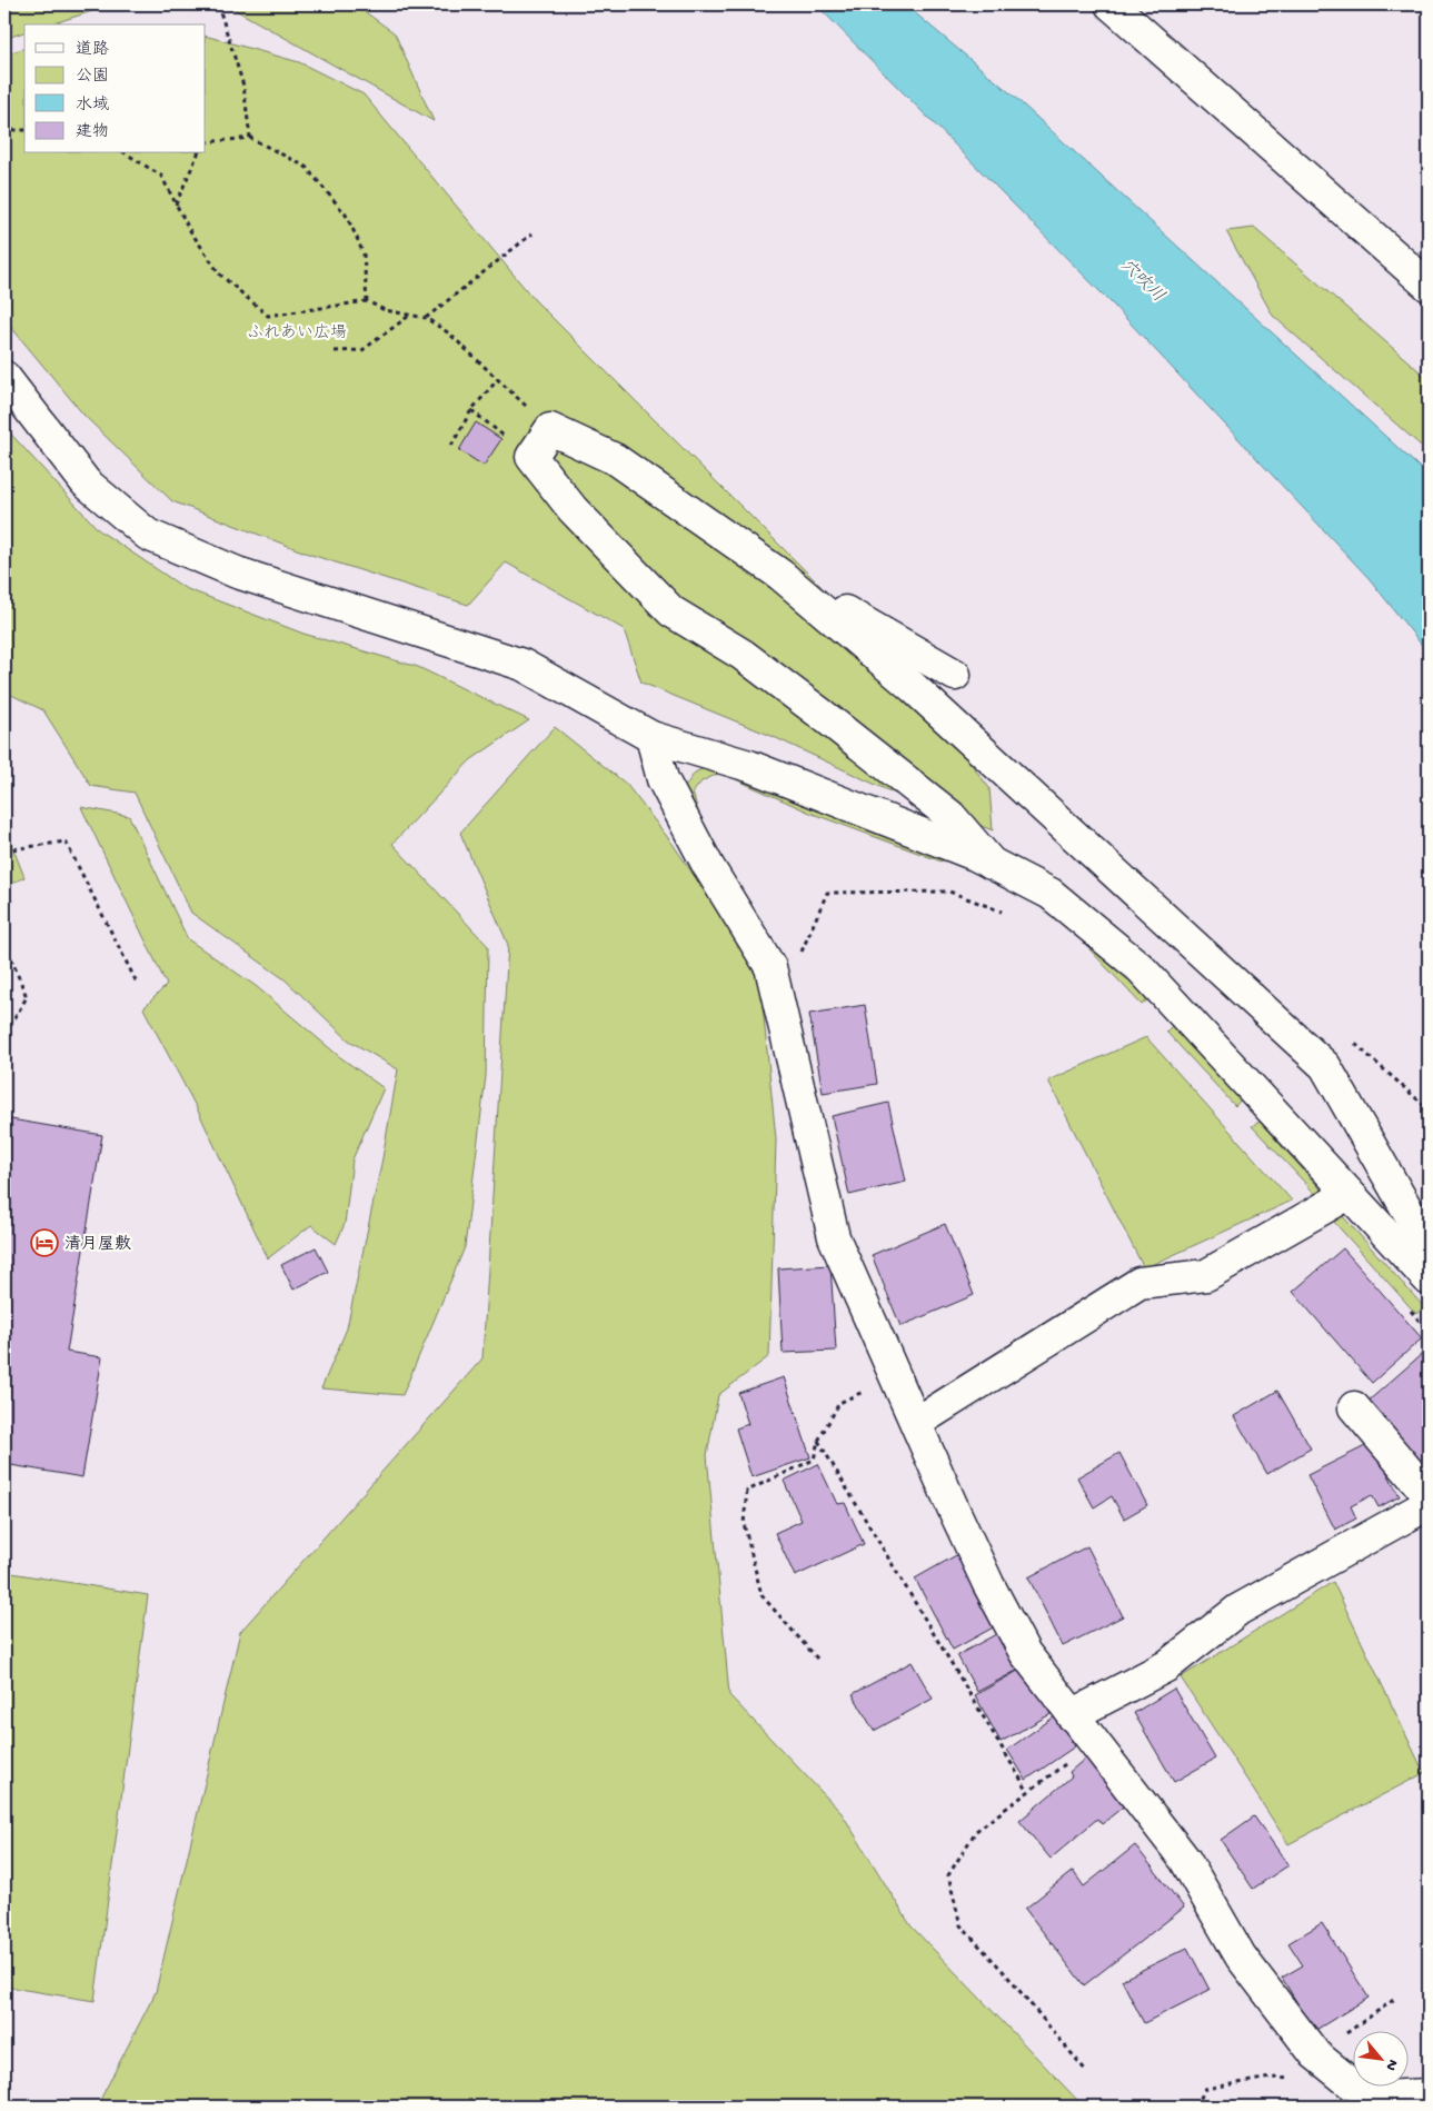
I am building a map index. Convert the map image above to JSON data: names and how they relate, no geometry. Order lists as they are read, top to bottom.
{
  "water": ["穴吹川"],
  "parks": ["ふれあい広場"],
  "places": {
    "hotel": ["清月屋敷"]
  },
  "legend": [
    "道路",
    "公園",
    "水域",
    "建物"
  ],
  "north": "bottom right"
}
